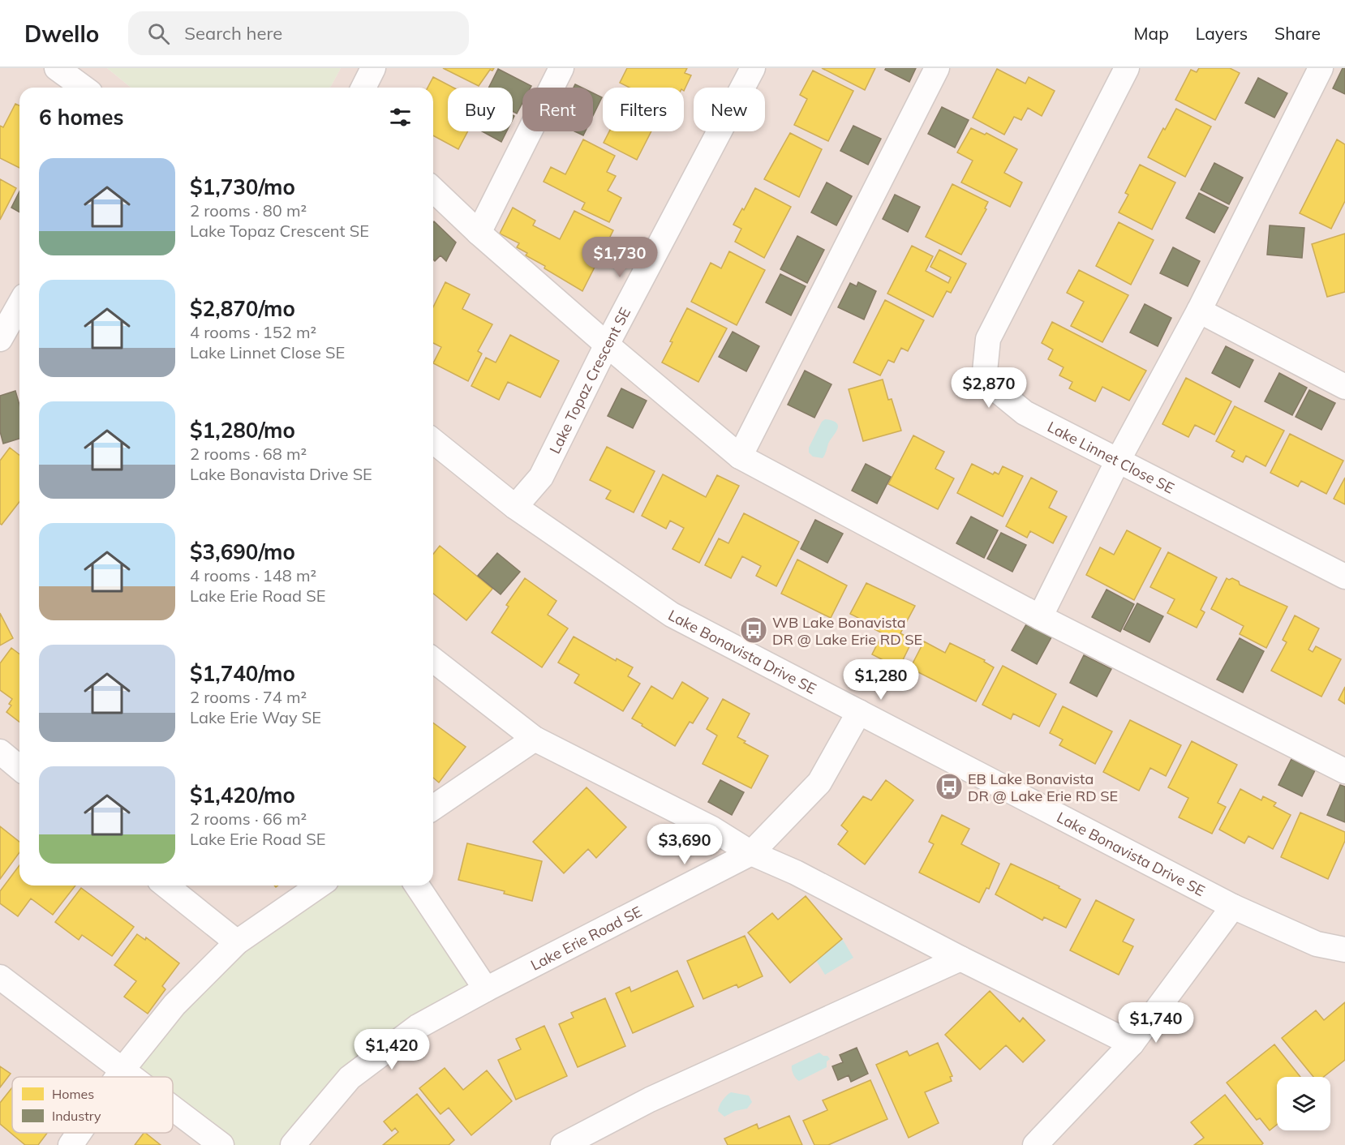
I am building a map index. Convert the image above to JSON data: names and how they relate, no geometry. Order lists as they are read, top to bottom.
{
  "streets": {
    "street": [
      "Lake Topaz Crescent SE",
      "Lake Linnet Close SE",
      "Lake Bonavista Drive SE",
      "Lake Erie Road SE"
    ]
  },
  "crossings": [
    ["Lake Topaz Crescent SE", "Lake Bonavista Drive SE"],
    ["Lake Bonavista Drive SE", "Lake Erie Road SE"]
  ],
  "places": {
    "bus stop": ["WB Lake Bonavista DR @ Lake Erie RD SE", "EB Lake Bonavista DR @ Lake Erie RD SE"]
  },
  "legend": ["Homes", "Industry"],
  "page": {
    "header": "Dwello",
    "search": "Search here",
    "nav": ["Map", "Layers", "Share"],
    "chip": [
      "Buy",
      "Rent",
      "Filters",
      "New"
    ],
    "heading": "6 homes",
    "list": [
      {
        "name": "$1,730/mo",
        "note": "2 rooms · 80 m² · Lake Topaz Crescent SE"
      },
      {
        "name": "$2,870/mo",
        "note": "4 rooms · 152 m² · Lake Linnet Close SE"
      },
      {
        "name": "$1,280/mo",
        "note": "2 rooms · 68 m² · Lake Bonavista Drive SE"
      },
      {
        "name": "$3,690/mo",
        "note": "4 rooms · 148 m² · Lake Erie Road SE"
      },
      {
        "name": "$1,740/mo",
        "note": "2 rooms · 74 m² · Lake Erie Way SE"
      },
      {
        "name": "$1,420/mo",
        "note": "2 rooms · 66 m² · Lake Erie Road SE"
      }
    ],
    "price": [
      "$1,730",
      "$2,870",
      "$1,280",
      "$3,690",
      "$1,740",
      "$1,420"
    ]
  }
}
